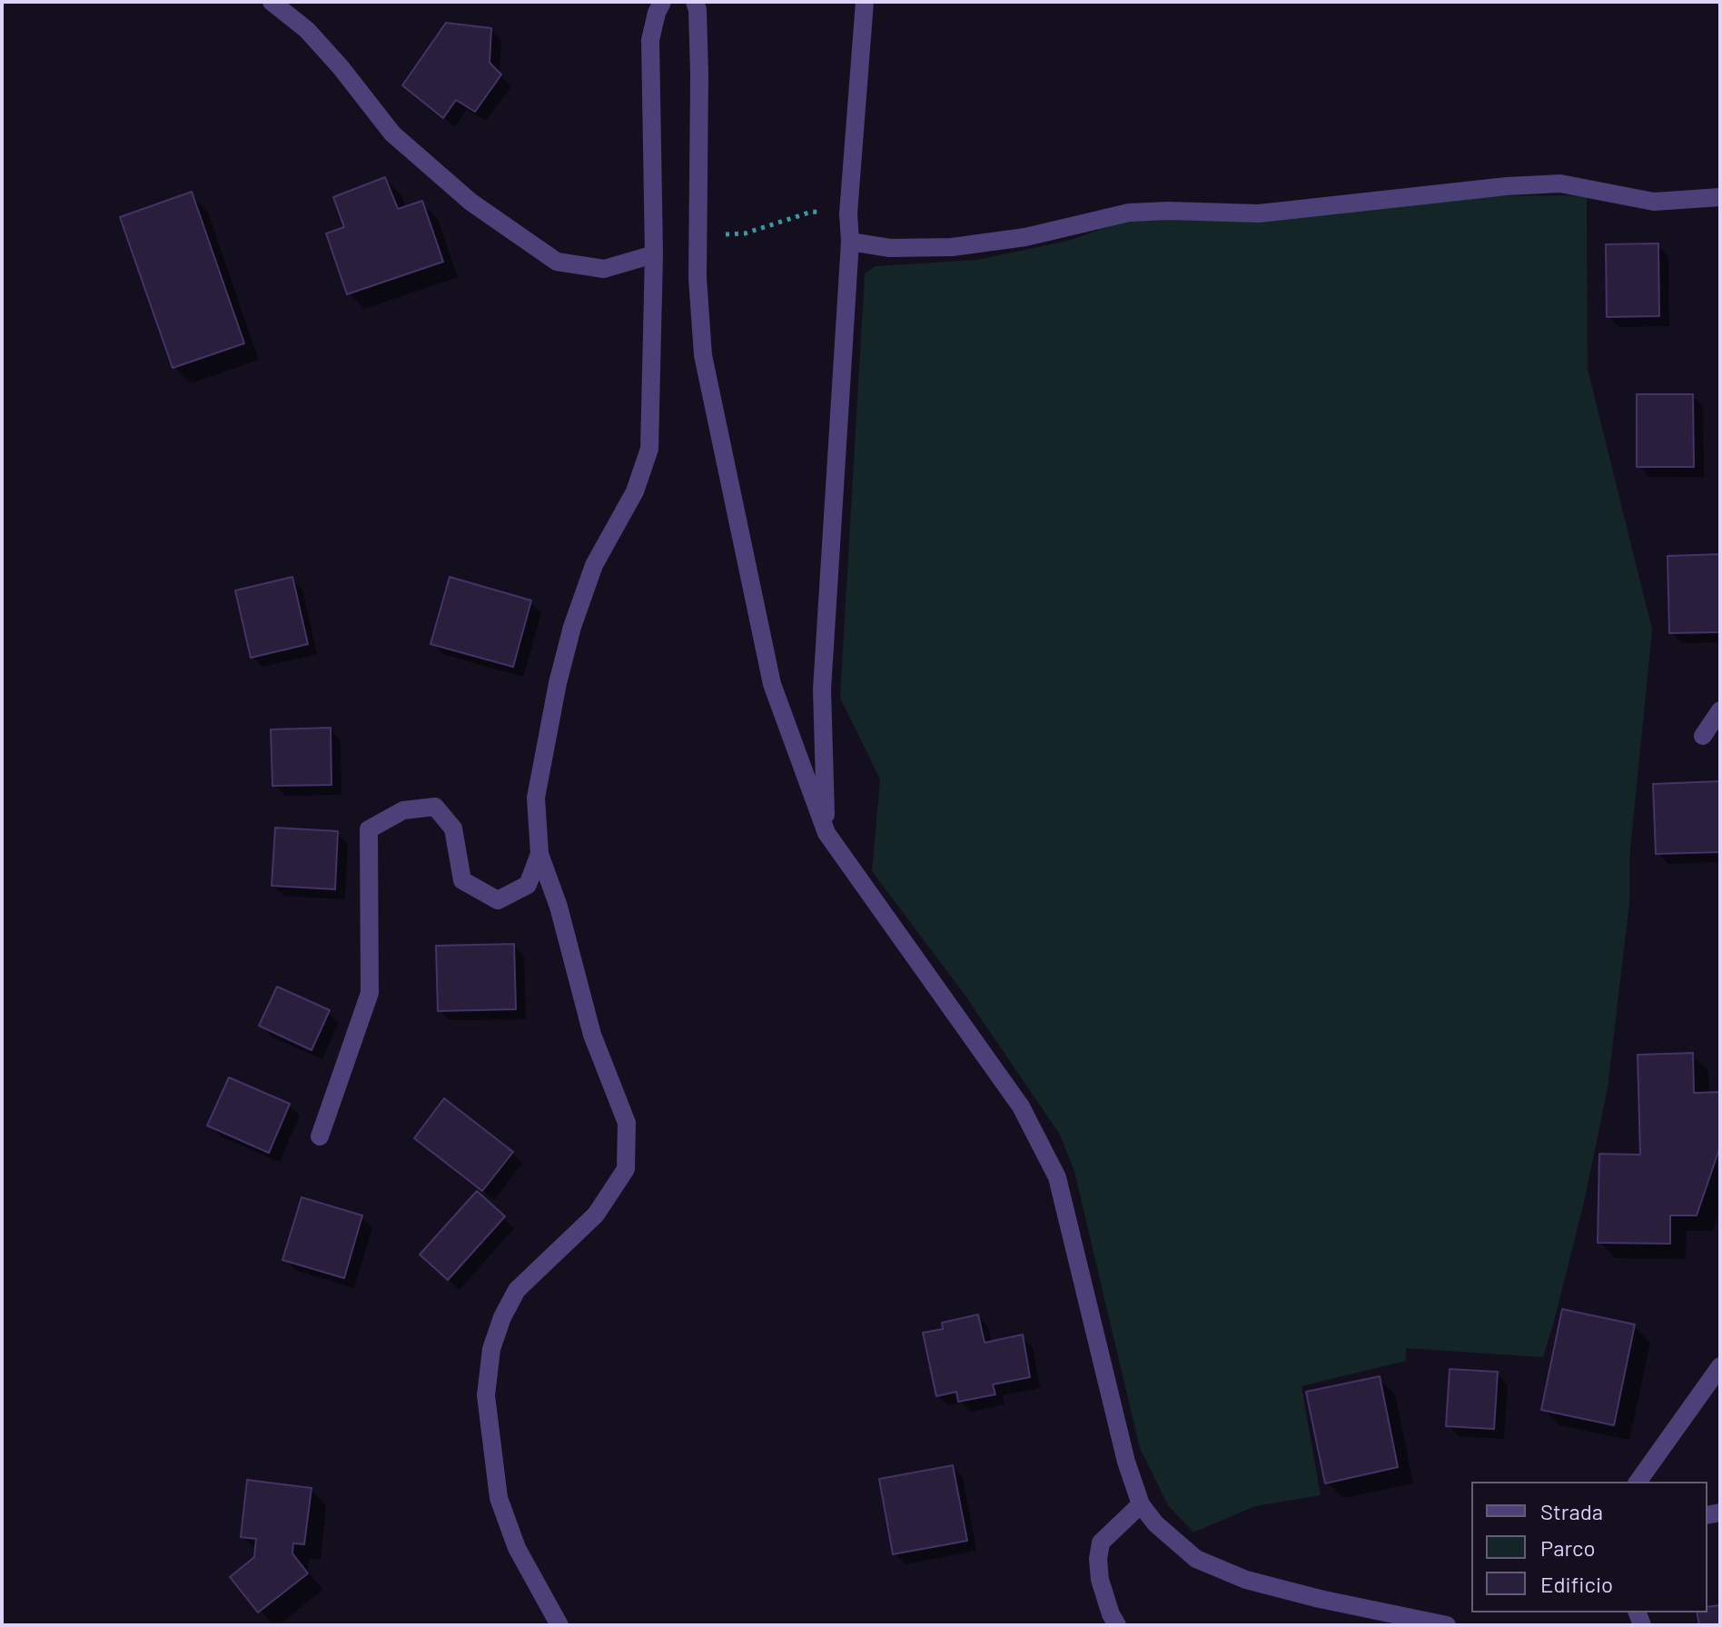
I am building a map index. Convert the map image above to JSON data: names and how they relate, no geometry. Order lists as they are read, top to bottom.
{
  "legend": ["Strada", "Parco", "Edificio"]
}
